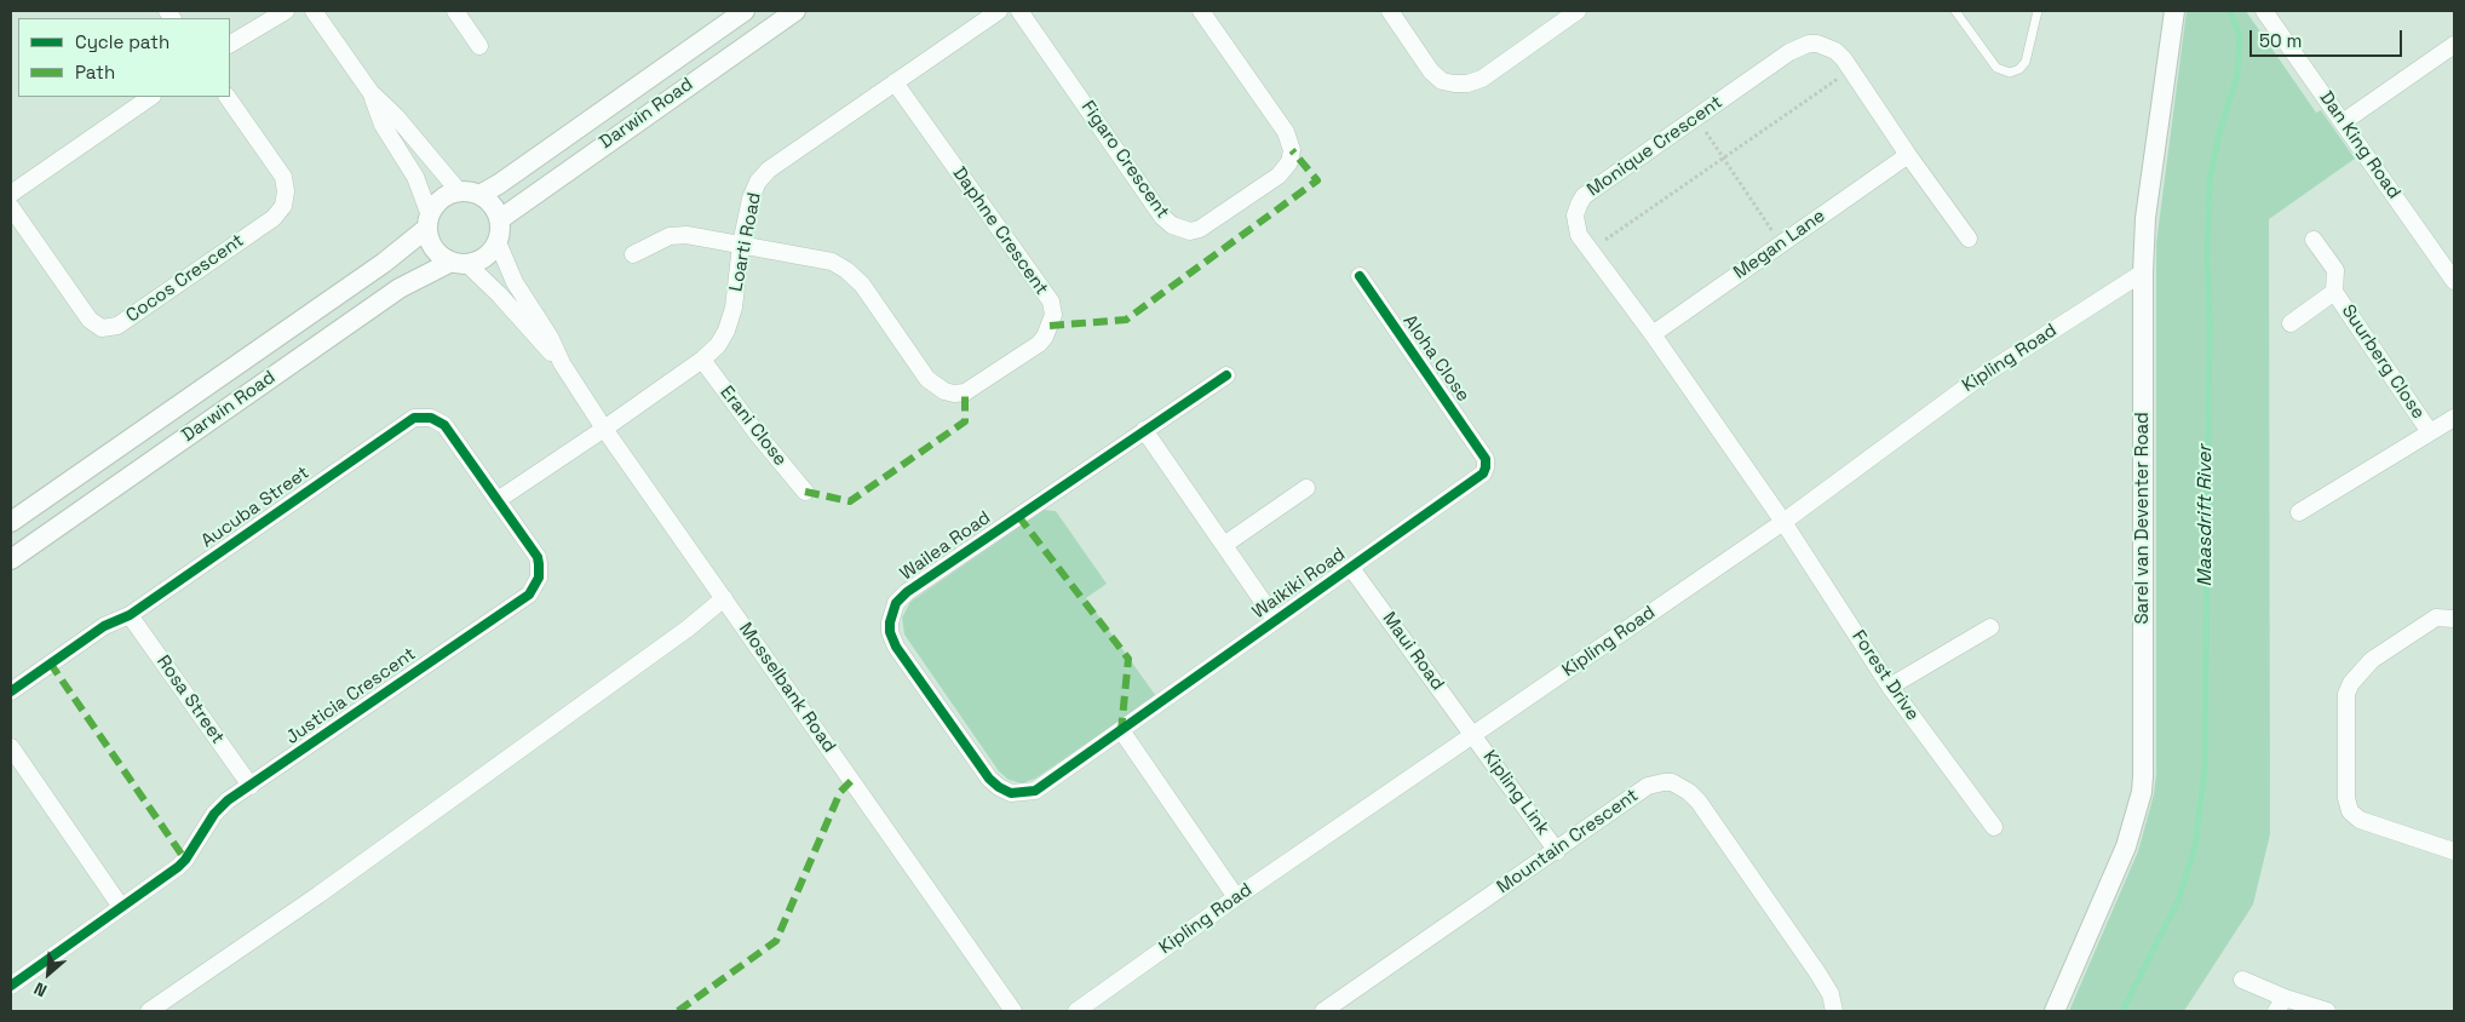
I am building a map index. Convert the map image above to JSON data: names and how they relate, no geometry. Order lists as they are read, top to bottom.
{
  "streets": {
    "street": [
      "Darwin Road",
      "Dan King Road",
      "Monique Crescent",
      "Figaro Crescent",
      "Daphne Crescent",
      "Loarti Road",
      "Megan Lane",
      "Cocos Crescent",
      "Aloha Close",
      "Kipling Road",
      "Suurberg Close",
      "Erani Close",
      "Aucuba Street",
      "Sarel van Deventer Road",
      "Wailea Road",
      "Waikiki Road",
      "Maui Road",
      "Forest Drive",
      "Mosselbank Road",
      "Justicia Crescent",
      "Rosa Street",
      "Kipling Link",
      "Mountain Crescent"
    ]
  },
  "crossings": [
    ["Darwin Road", "Mosselbank Road"],
    ["Monique Crescent", "Megan Lane"],
    ["Monique Crescent", "Kipling Road"],
    ["Monique Crescent", "Forest Drive"],
    ["Daphne Crescent", "Loarti Road"],
    ["Loarti Road", "Erani Close"],
    ["Loarti Road", "Mosselbank Road"],
    ["Aloha Close", "Waikiki Road"],
    ["Kipling Road", "Sarel van Deventer Road"],
    ["Kipling Road", "Maui Road"],
    ["Kipling Road", "Forest Drive"],
    ["Kipling Road", "Kipling Link"],
    ["Aucuba Street", "Justicia Crescent"],
    ["Aucuba Street", "Rosa Street"],
    ["Wailea Road", "Waikiki Road"],
    ["Waikiki Road", "Maui Road"],
    ["Maui Road", "Kipling Link"],
    ["Justicia Crescent", "Rosa Street"],
    ["Kipling Link", "Mountain Crescent"]
  ],
  "water": ["Maasdrift River"],
  "legend": ["Cycle path", "Path"],
  "scale_bar": "50 m",
  "north": "bottom left"
}
